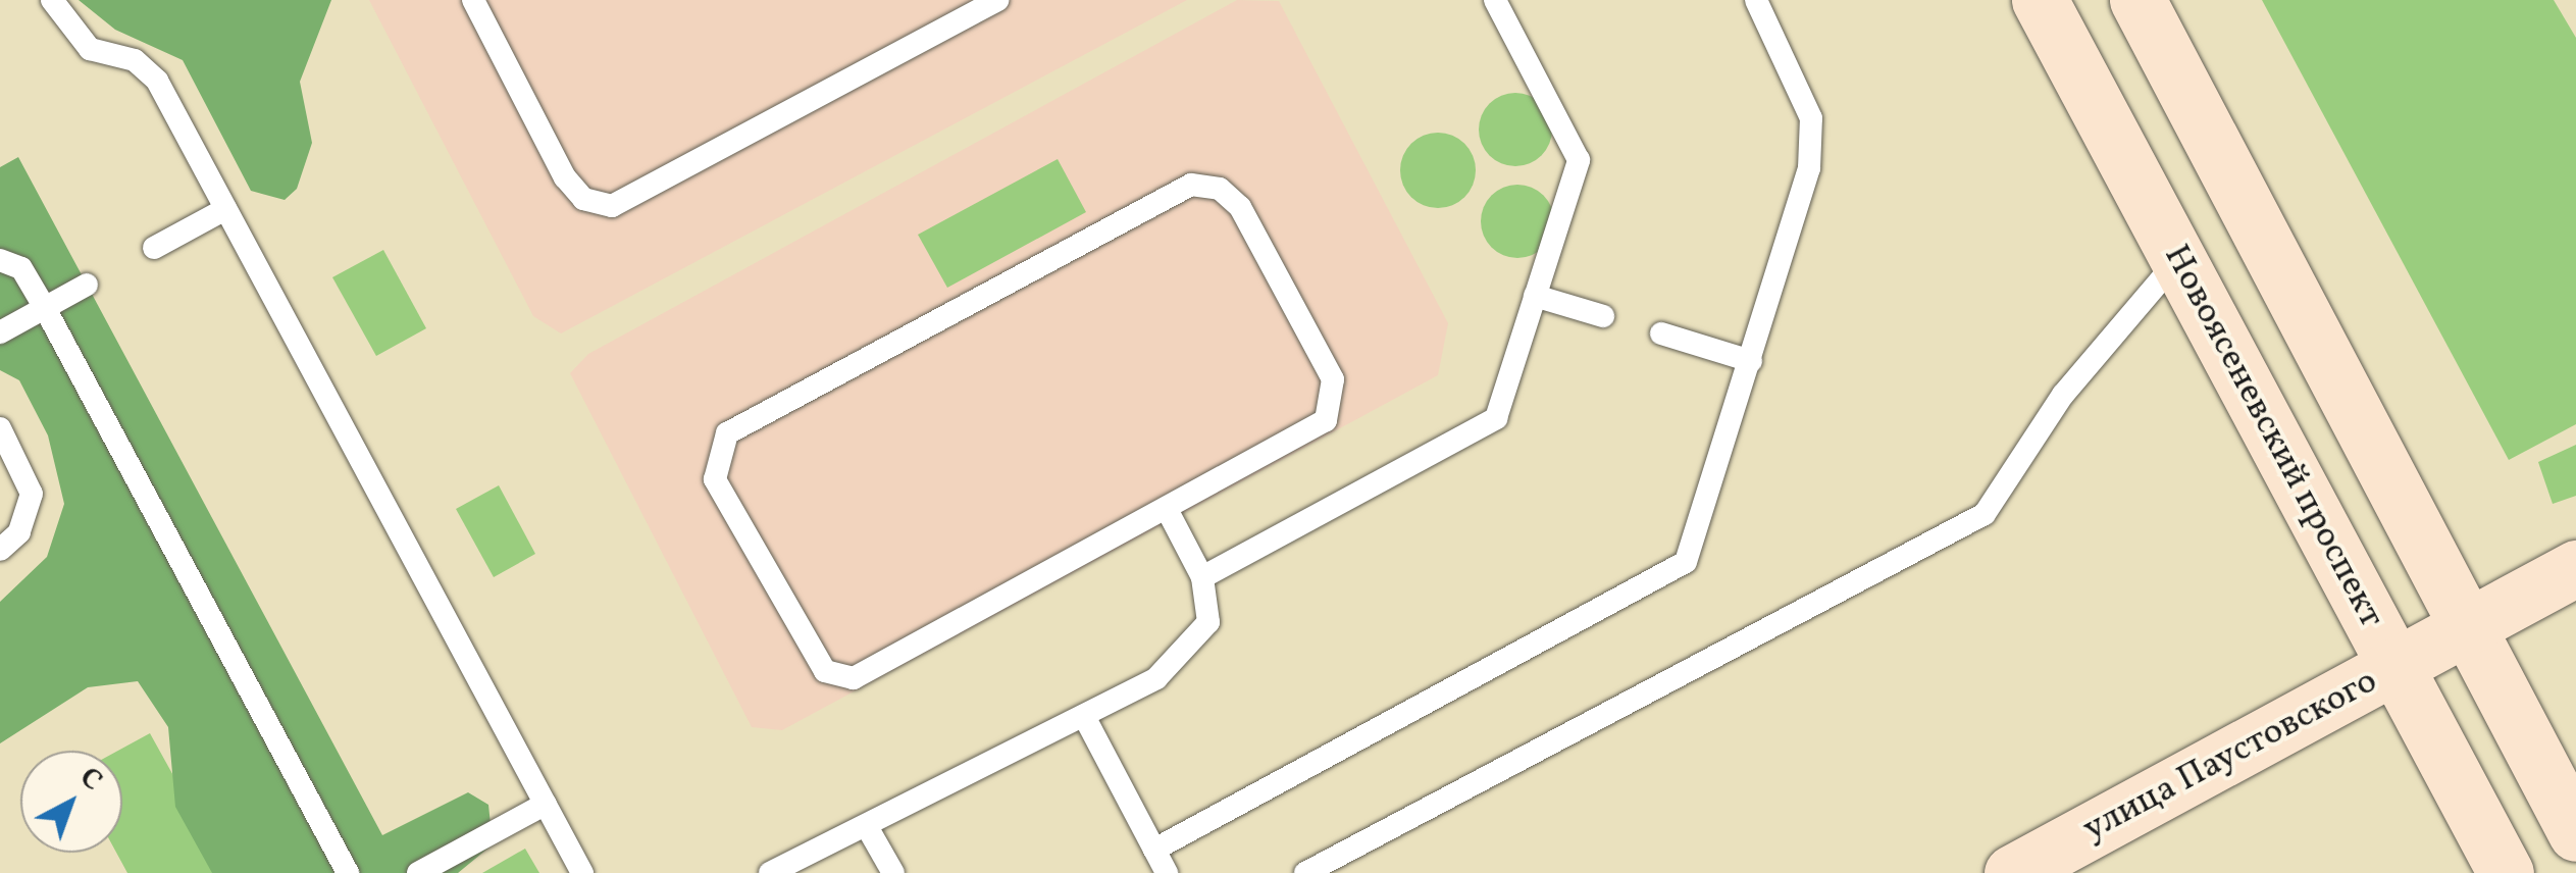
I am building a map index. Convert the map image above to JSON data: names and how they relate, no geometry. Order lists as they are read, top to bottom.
{
  "streets": {
    "main road": ["Новоясеневский проспект", "улица Паустовского"]
  },
  "crossings": [
    ["Новоясеневский проспект", "улица Паустовского"]
  ],
  "north": "top right"
}
